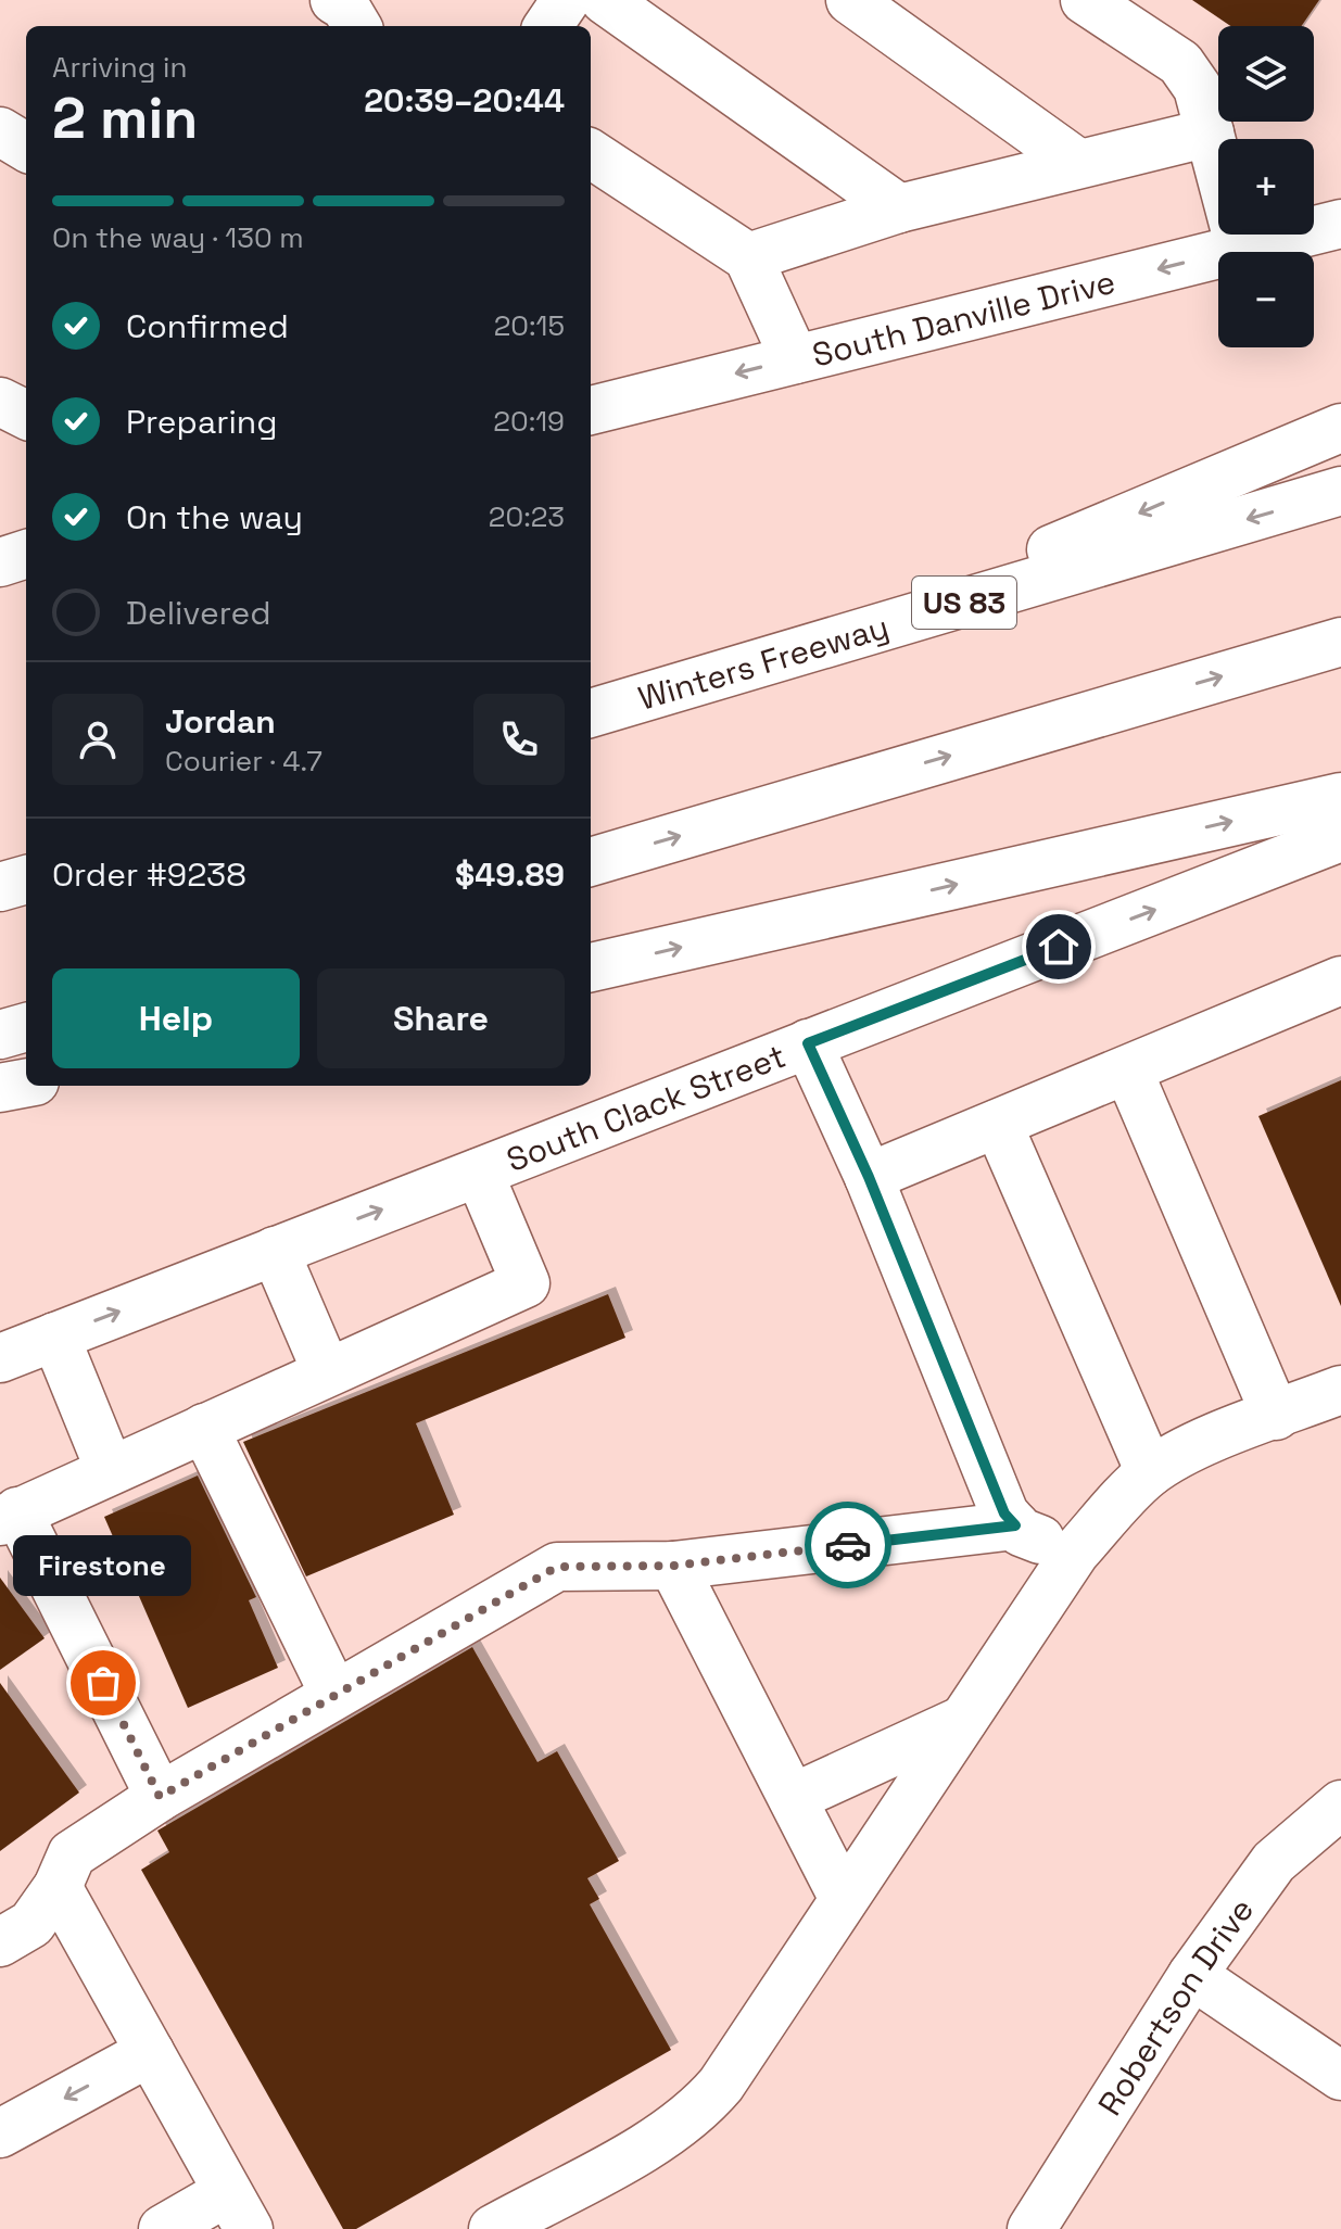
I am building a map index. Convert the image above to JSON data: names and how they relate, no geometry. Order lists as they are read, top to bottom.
{
  "streets": {
    "main road": [
      "South Danville Drive",
      "US 83",
      "Winters Freeway",
      "South Clack Street",
      "Robertson Drive"
    ]
  },
  "places": ["Firestone"],
  "page": {
    "map_buttons": ["+", "−"],
    "heading": ["2 min", "Arriving in", "20:39–20:44"],
    "panel": [
      "Jordan",
      "Courier · 4.7",
      "Order #9238",
      "$49.89"
    ],
    "bar": "On the way · 130 m",
    "list": [
      ["Confirmed", "20:15"],
      ["Preparing", "20:19"],
      ["On the way", "20:23"],
      "Delivered"
    ],
    "buttons": ["Help", "Share"],
    "bubble": "Firestone"
  }
}
